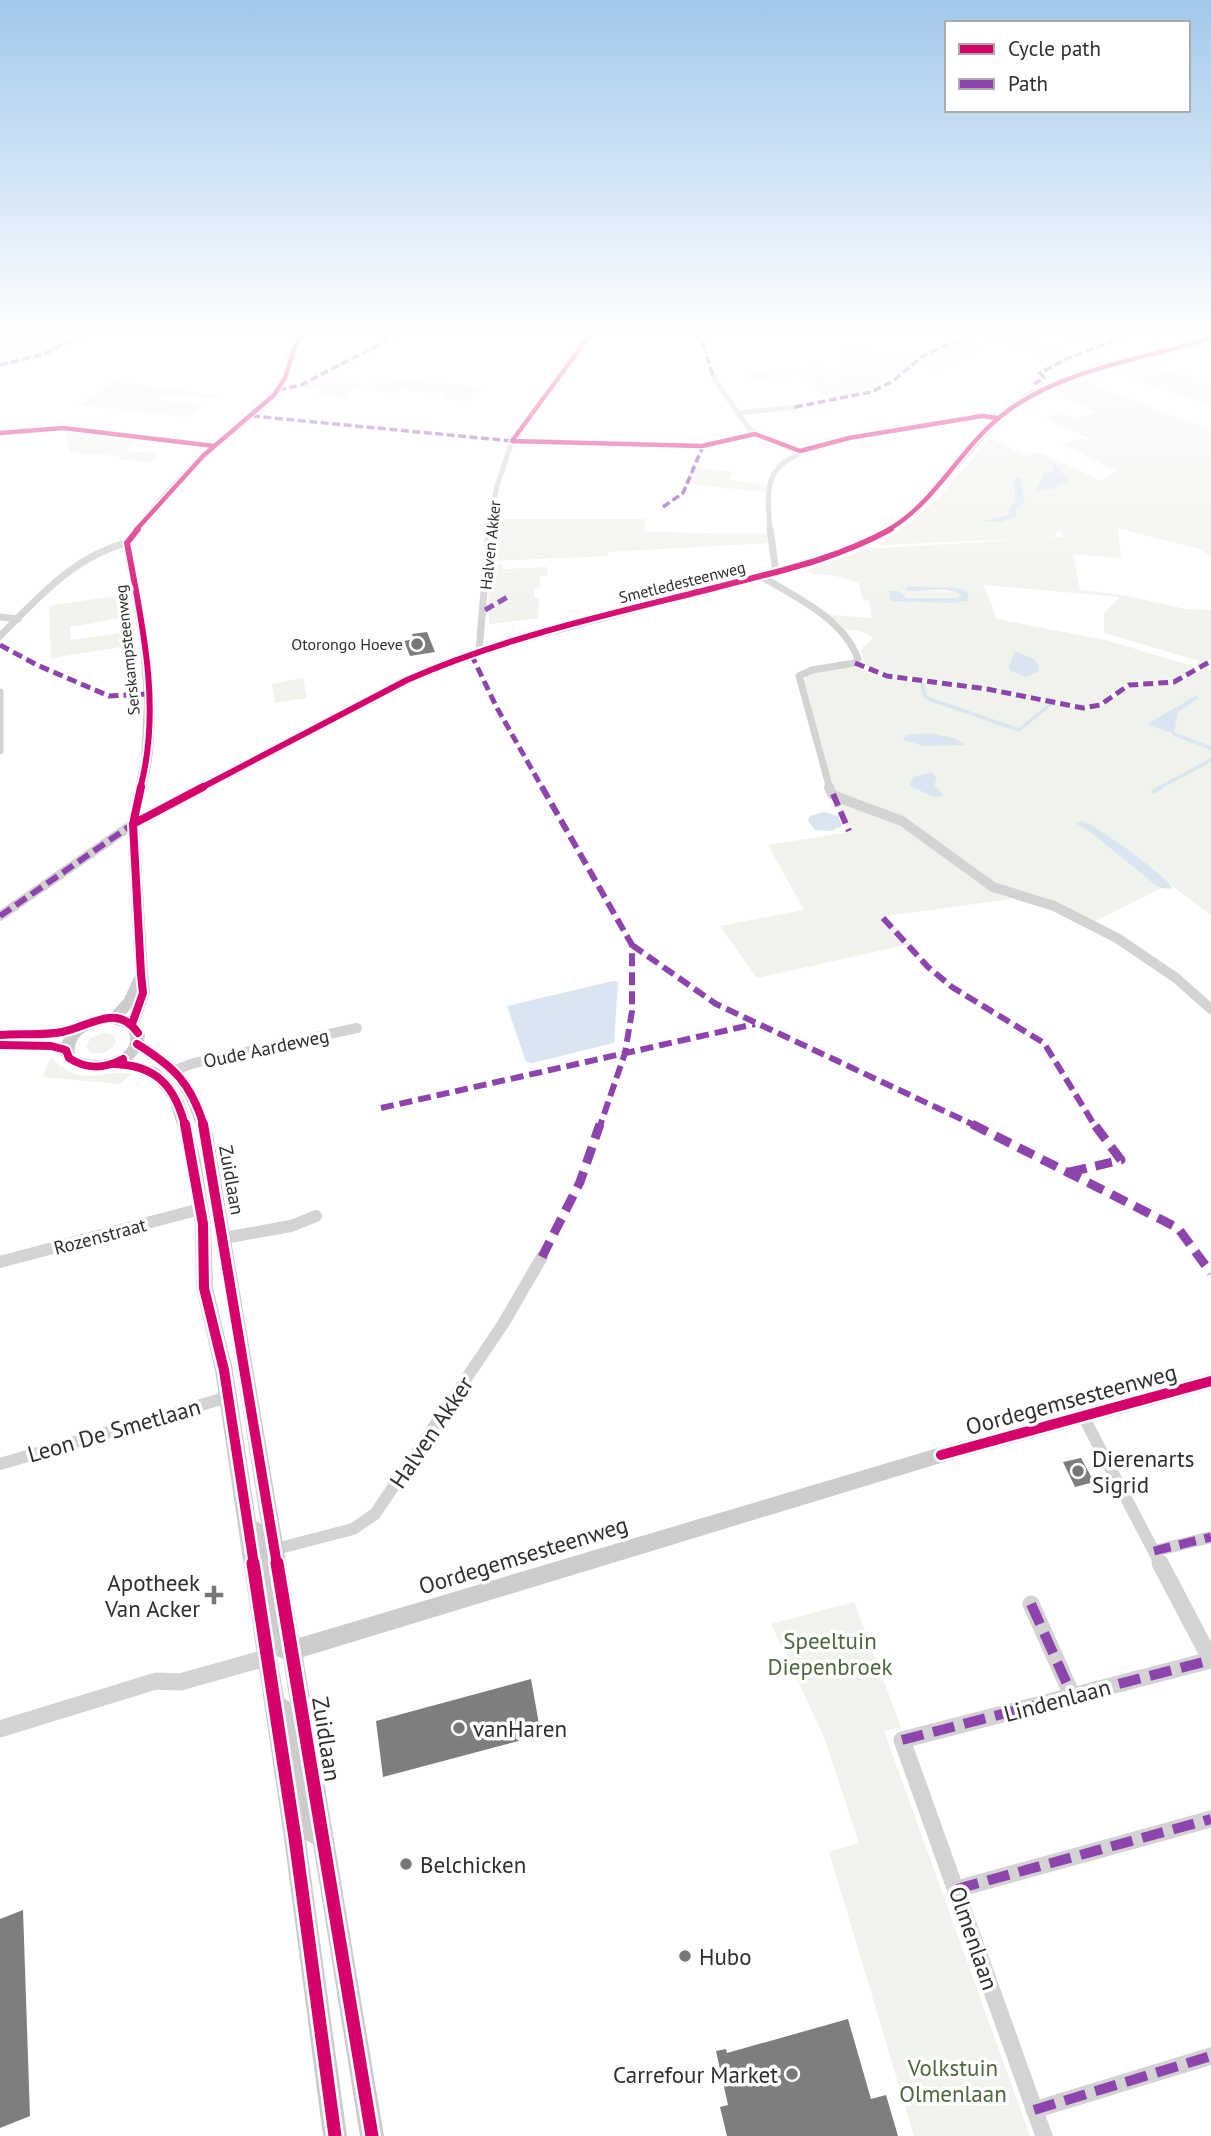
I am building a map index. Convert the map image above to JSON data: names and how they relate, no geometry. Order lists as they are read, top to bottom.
{
  "streets": {
    "street": [
      "Halven Akker",
      "Smetledesteenweg",
      "Serskampsteenweg",
      "Oude Aardeweg",
      "Zuidlaan",
      "Rozenstraat",
      "Oordegemsesteenweg",
      "Leon De Smetlaan",
      "Lindenlaan",
      "Olmenlaan"
    ]
  },
  "crossings": [
    ["Halven Akker", "Smetledesteenweg"],
    ["Halven Akker", "Zuidlaan"],
    ["Smetledesteenweg", "Serskampsteenweg"],
    ["Oude Aardeweg", "Zuidlaan"],
    ["Zuidlaan", "Rozenstraat"],
    ["Zuidlaan", "Oordegemsesteenweg"],
    ["Zuidlaan", "Leon De Smetlaan"],
    ["Oordegemsesteenweg", "Lindenlaan"],
    ["Lindenlaan", "Olmenlaan"]
  ],
  "parks": ["Speeltuin Diepenbroek", "Volkstuin Olmenlaan"],
  "places": {
    "other": [
      "Otorongo Hoeve",
      "Dierenarts Sigrid",
      "vanHaren",
      "Belchicken",
      "Hubo",
      "Carrefour Market"
    ],
    "health": ["Apotheek Van Acker"]
  },
  "legend": ["Cycle path", "Path"]
}
